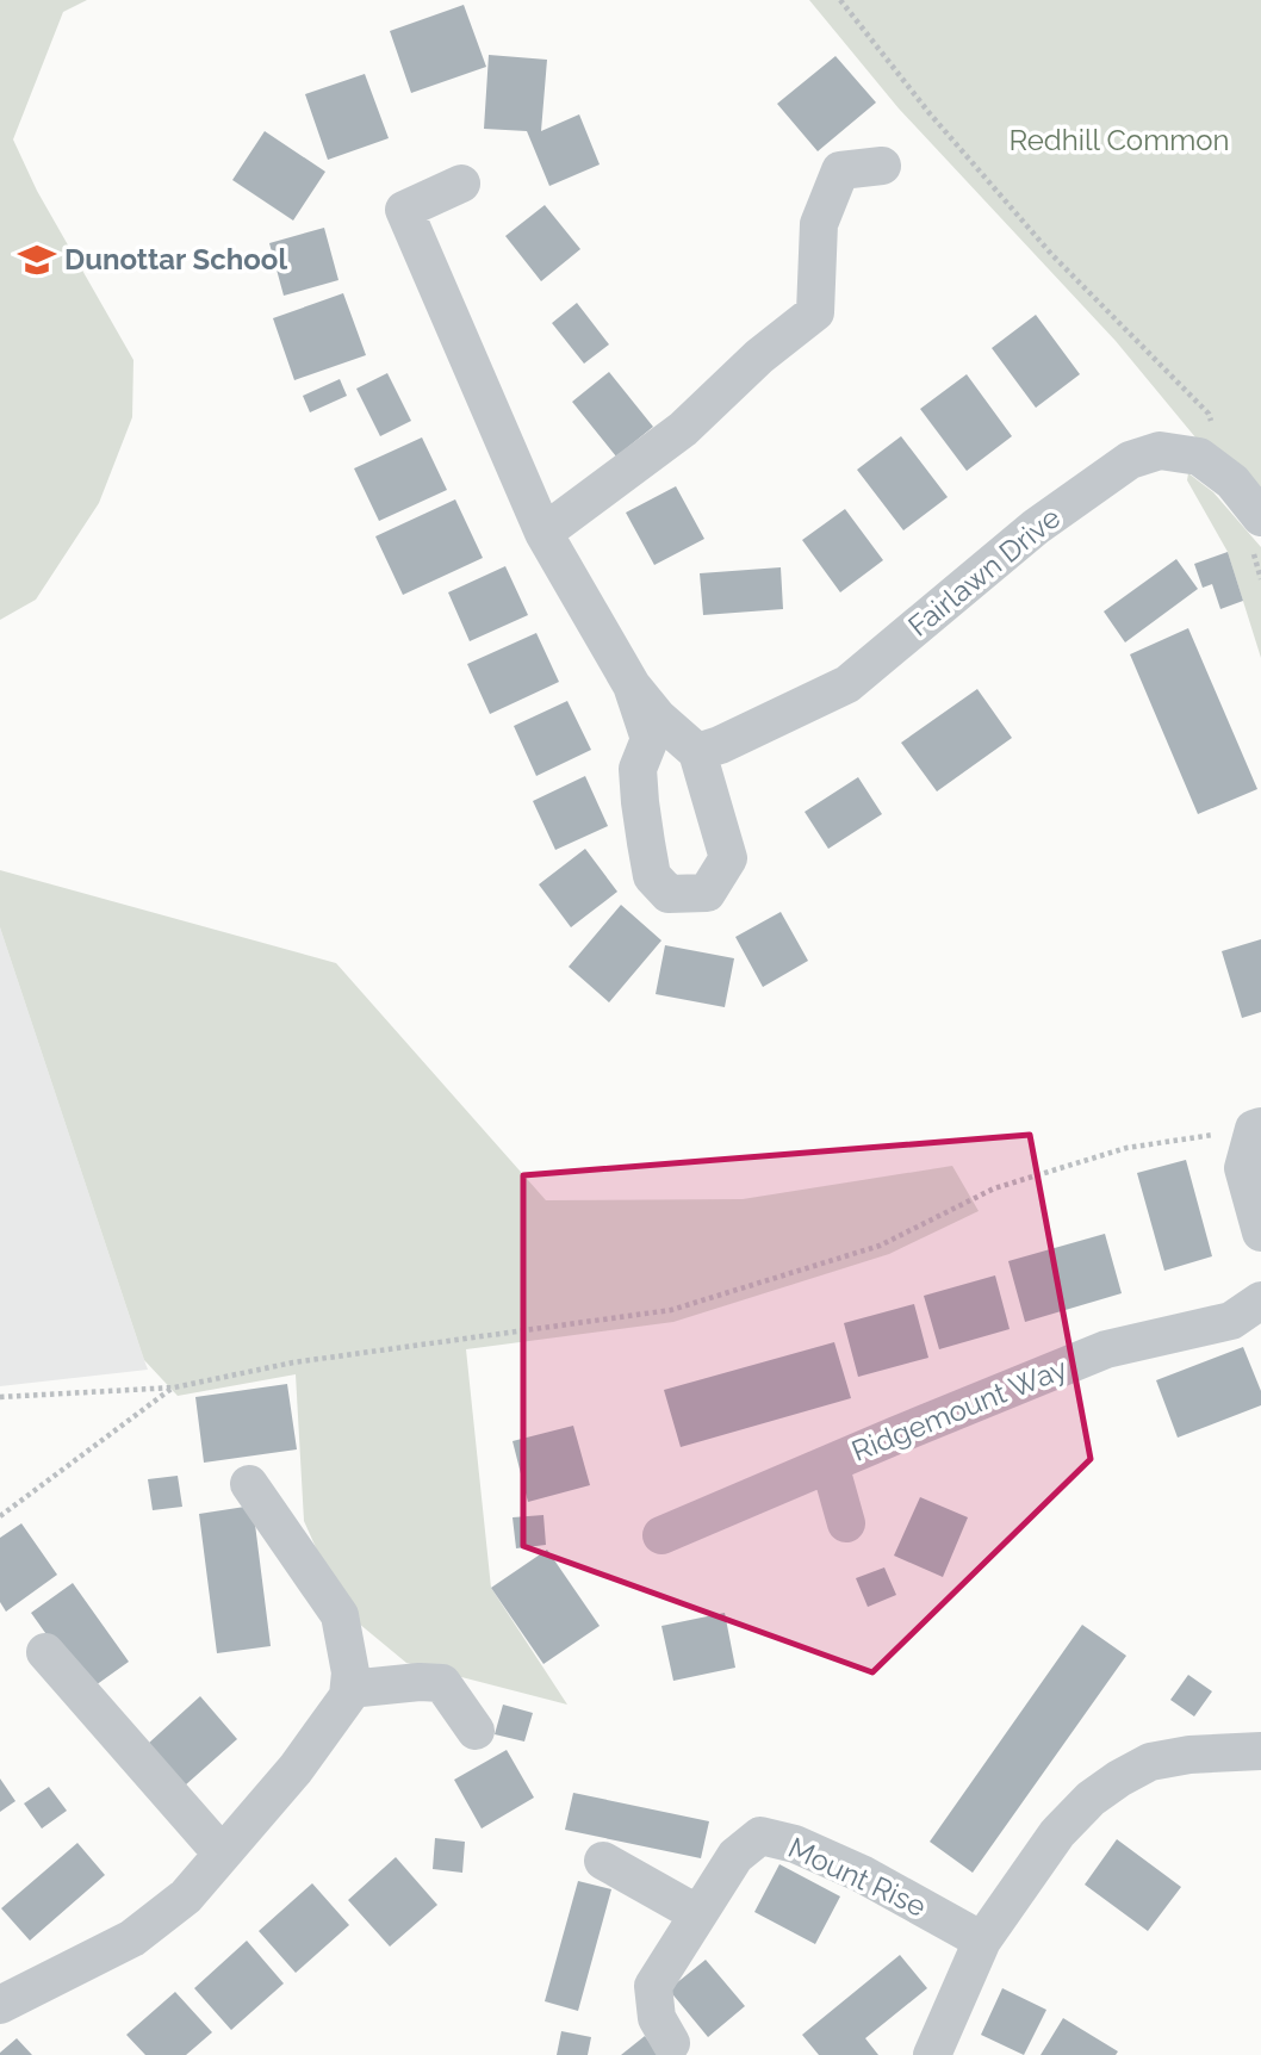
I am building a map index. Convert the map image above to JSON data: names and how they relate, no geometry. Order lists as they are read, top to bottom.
{
  "streets": {
    "street": ["Fairlawn Drive", "Ridgemount Way", "Mount Rise"]
  },
  "parks": ["Redhill Common"],
  "places": {
    "school or university": ["Dunottar School"]
  }
}
